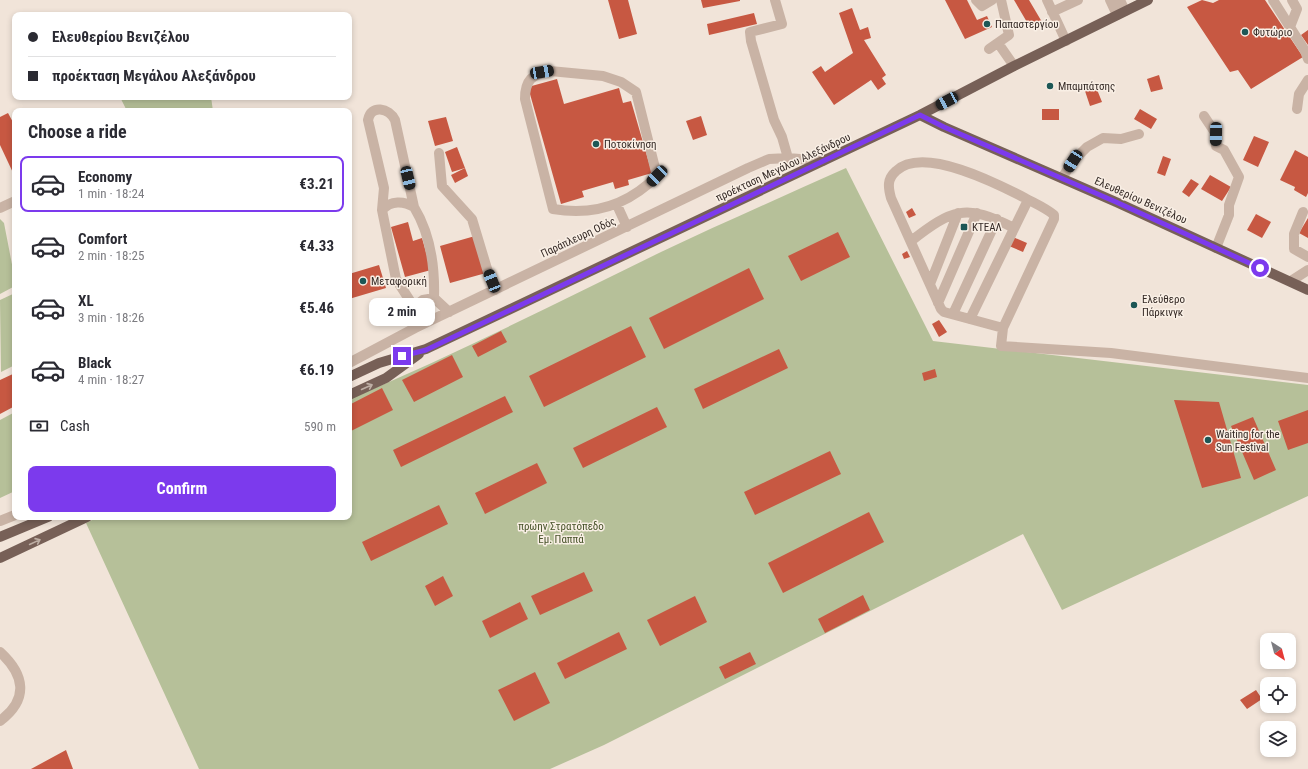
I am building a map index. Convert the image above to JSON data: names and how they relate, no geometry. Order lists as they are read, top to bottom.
{
  "streets": {
    "main road": ["προέκταση Μεγάλου Αλεξάνδρου", "Ελευθερίου Βενιζέλου"],
    "street": ["Παράπλευρη Οδός"]
  },
  "crossings": [
    ["προέκταση Μεγάλου Αλεξάνδρου", "Ελευθερίου Βενιζέλου"],
    ["προέκταση Μεγάλου Αλεξάνδρου", "Παράπλευρη Οδός"]
  ],
  "parks": ["πρώην Στρατόπεδο Εμ. Παππά"],
  "places": {
    "other": [
      "Παπαστεργίου",
      "Φυτώριο",
      "Μπαμπάτσης",
      "Ποτοκίνηση",
      "Μεταφορική",
      "Ελεύθερο Πάρκινγκ",
      "Waiting for the Sun Festival"
    ],
    "transit": ["ΚΤΕΑΛ"]
  },
  "north": "bottom right",
  "page": {
    "banner": ["Ελευθερίου Βενιζέλου", "προέκταση Μεγάλου Αλεξάνδρου"],
    "heading": "Choose a ride",
    "list": [
      {
        "name": "Economy",
        "note": "1 min · 18:24",
        "value": "€3.21"
      },
      {
        "name": "Comfort",
        "note": "2 min · 18:25",
        "value": "€4.33"
      },
      {
        "name": "XL",
        "note": "3 min · 18:26",
        "value": "€5.46"
      },
      {
        "name": "Black",
        "note": "4 min · 18:27",
        "value": "€6.19"
      }
    ],
    "bubble": "2 min",
    "pay": ["Cash", "590 m"],
    "buttons": "Confirm"
  }
}
